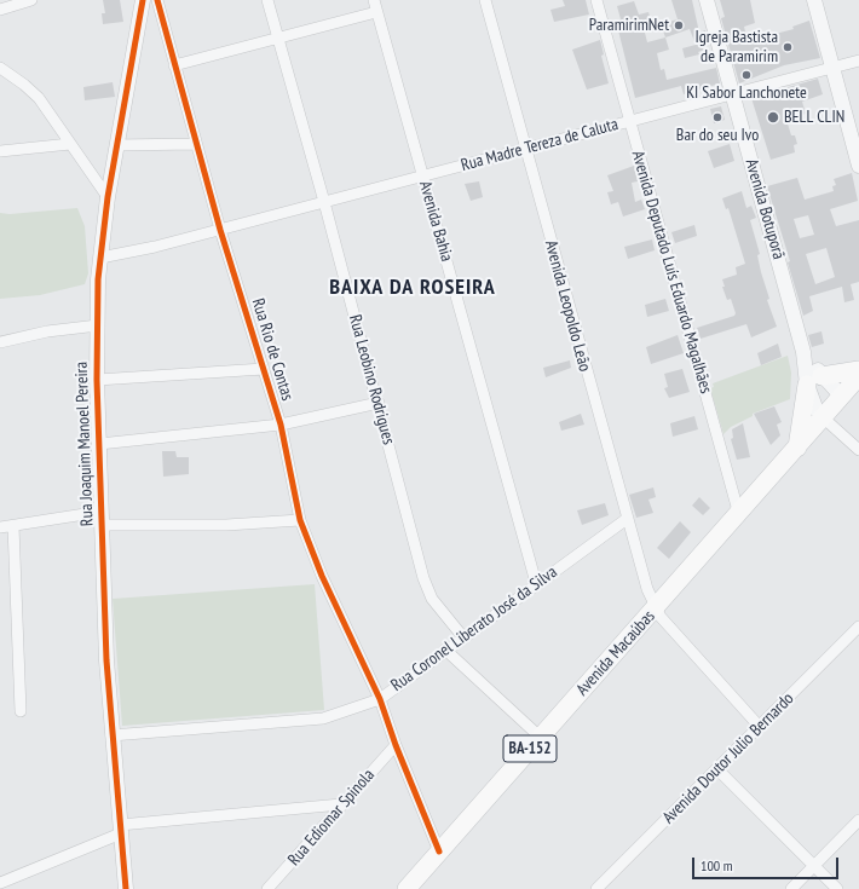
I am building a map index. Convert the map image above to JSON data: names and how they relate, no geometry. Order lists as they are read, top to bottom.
{
  "streets": {
    "main road": ["Avenida Macaúbas", "BA-152"],
    "street": [
      "Rua Madre Tereza de Caluta",
      "Avenida Botuporã",
      "Avenida Bahia",
      "Avenida Deputado Luís Eduardo Magalhães",
      "Avenida Leopoldo Leão",
      "Rua Rio de Contas",
      "Rua Leobino Rodrigues",
      "Rua Joaquim Manoel Pereira",
      "Rua Coronel Liberato José da Silva",
      "Avenida Doutor Julio Bernardo",
      "Rua Ediomar Spinola"
    ]
  },
  "crossings": [
    ["Rua Madre Tereza de Caluta", "Avenida Botuporã"],
    ["Rua Madre Tereza de Caluta", "Avenida Bahia"],
    ["Rua Madre Tereza de Caluta", "Avenida Deputado Luís Eduardo Magalhães"],
    ["Rua Madre Tereza de Caluta", "Avenida Leopoldo Leão"],
    ["Rua Madre Tereza de Caluta", "Rua Rio de Contas"],
    ["Rua Madre Tereza de Caluta", "Rua Leobino Rodrigues"],
    ["Rua Madre Tereza de Caluta", "Rua Joaquim Manoel Pereira"],
    ["Avenida Botuporã", "Avenida Macaúbas"],
    ["Avenida Botuporã", "BA-152"],
    ["Avenida Bahia", "Rua Coronel Liberato José da Silva"],
    ["Avenida Deputado Luís Eduardo Magalhães", "Avenida Macaúbas"],
    ["Avenida Leopoldo Leão", "Rua Coronel Liberato José da Silva"],
    ["Avenida Leopoldo Leão", "Avenida Macaúbas"],
    ["Avenida Leopoldo Leão", "Avenida Doutor Julio Bernardo"],
    ["Rua Rio de Contas", "Rua Coronel Liberato José da Silva"],
    ["Rua Rio de Contas", "Avenida Macaúbas"],
    ["Rua Rio de Contas", "Rua Ediomar Spinola"],
    ["Rua Leobino Rodrigues", "Rua Coronel Liberato José da Silva"],
    ["Rua Joaquim Manoel Pereira", "Rua Coronel Liberato José da Silva"],
    ["Avenida Macaúbas", "BA-152"]
  ],
  "districts": ["BAIXA DA ROSEIRA"],
  "places": [
    "ParamirimNet",
    "Igreja Bastista de Paramirim",
    "KI Sabor Lanchonete",
    "Bar do seu Ivo",
    "BELL CLIN"
  ],
  "scale_bar": "100 m"
}
